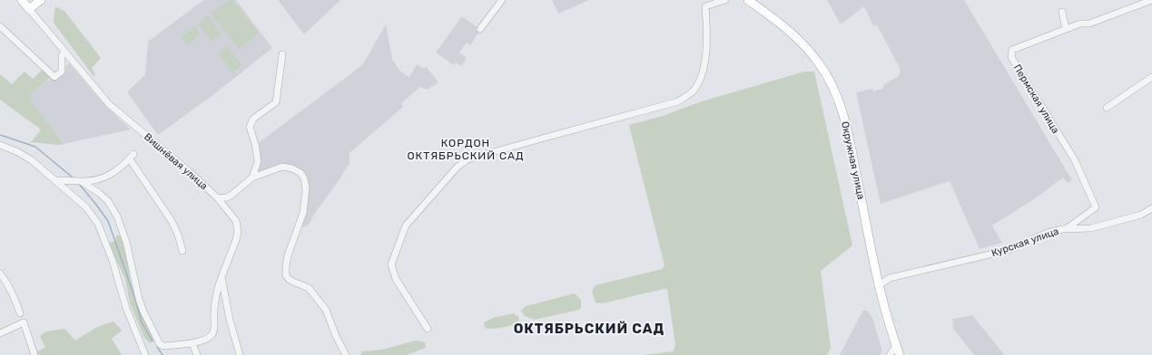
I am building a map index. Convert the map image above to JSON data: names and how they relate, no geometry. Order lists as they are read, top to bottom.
{
  "streets": {
    "main road": ["Окружная улица", "Вишнёвая улица"],
    "street": ["Пермская улица", "Курская улица"]
  },
  "crossings": [
    ["Пермская улица", "Курская улица"],
    ["Окружная улица", "Курская улица"]
  ],
  "districts": ["КОРДОН ОКТЯБРЬСКИЙ САД", "ОКТЯБРЬСКИЙ САД"]
}
